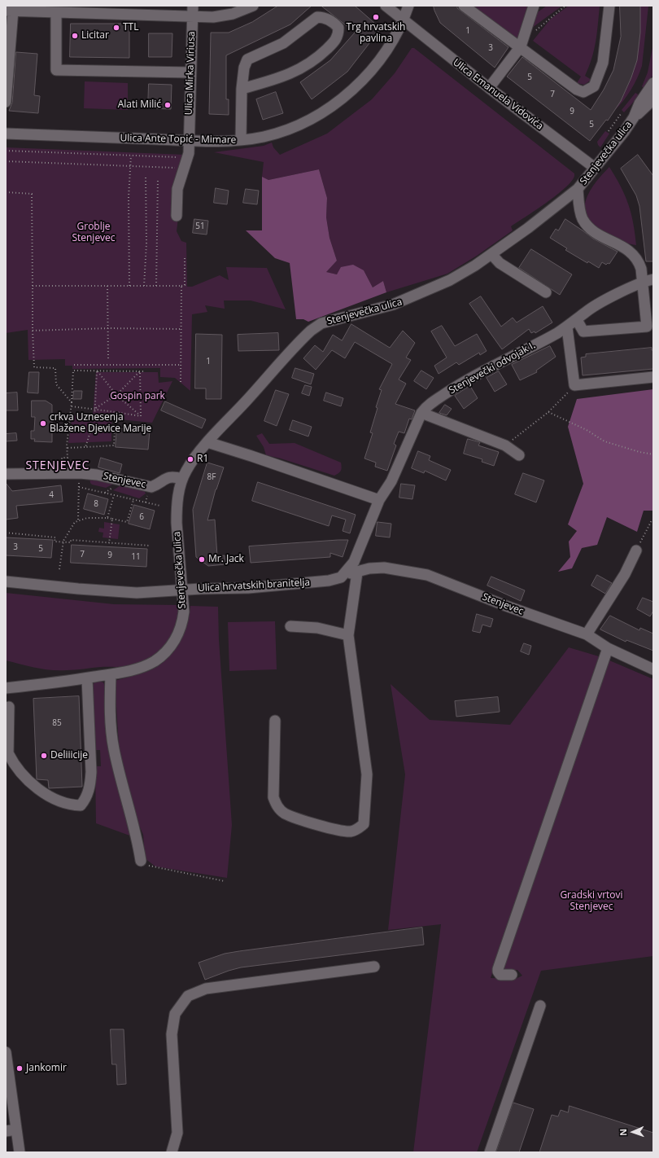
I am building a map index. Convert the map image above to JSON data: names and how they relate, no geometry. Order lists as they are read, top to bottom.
{
  "streets": {
    "street": [
      "Ulica Mirka Viriusa",
      "Ulica Emanuela Vidovića",
      "Ulica Ante Topić - Mimare",
      "Stenjevečka ulica",
      "Stenjevečki odvojak I.",
      "Stenjevec",
      "Ulica hrvatskih branitelja"
    ]
  },
  "crossings": [
    ["Ulica Mirka Viriusa", "Ulica Ante Topić - Mimare"],
    ["Ulica Emanuela Vidovića", "Ulica Ante Topić - Mimare"],
    ["Ulica Emanuela Vidovića", "Stenjevečka ulica"],
    ["Stenjevečka ulica", "Stenjevečki odvojak I."],
    ["Stenjevečka ulica", "Stenjevec"],
    ["Stenjevečka ulica", "Ulica hrvatskih branitelja"],
    ["Stenjevečki odvojak I.", "Stenjevec"],
    ["Stenjevečki odvojak I.", "Ulica hrvatskih branitelja"],
    ["Stenjevec", "Ulica hrvatskih branitelja"]
  ],
  "districts": ["STENJEVEC"],
  "parks": ["Groblje Stenjevec", "Gospin park", "Gradski vrtovi Stenjevec"],
  "places": [
    "Trg hrvatskih pavlina",
    "TTL",
    "Licitar",
    "Alati Milić",
    "crkva Uznesenja Blažene Djevice Marije",
    "R1",
    "Mr. Jack",
    "Deliiicije",
    "Jankomir"
  ],
  "house_numbers": [
    "1",
    "3",
    "5",
    "7",
    "9",
    "5",
    "51",
    "1",
    "8F",
    "4",
    "8",
    "6",
    "3",
    "5",
    "7",
    "9",
    "11",
    "85"
  ],
  "north": "left"
}
